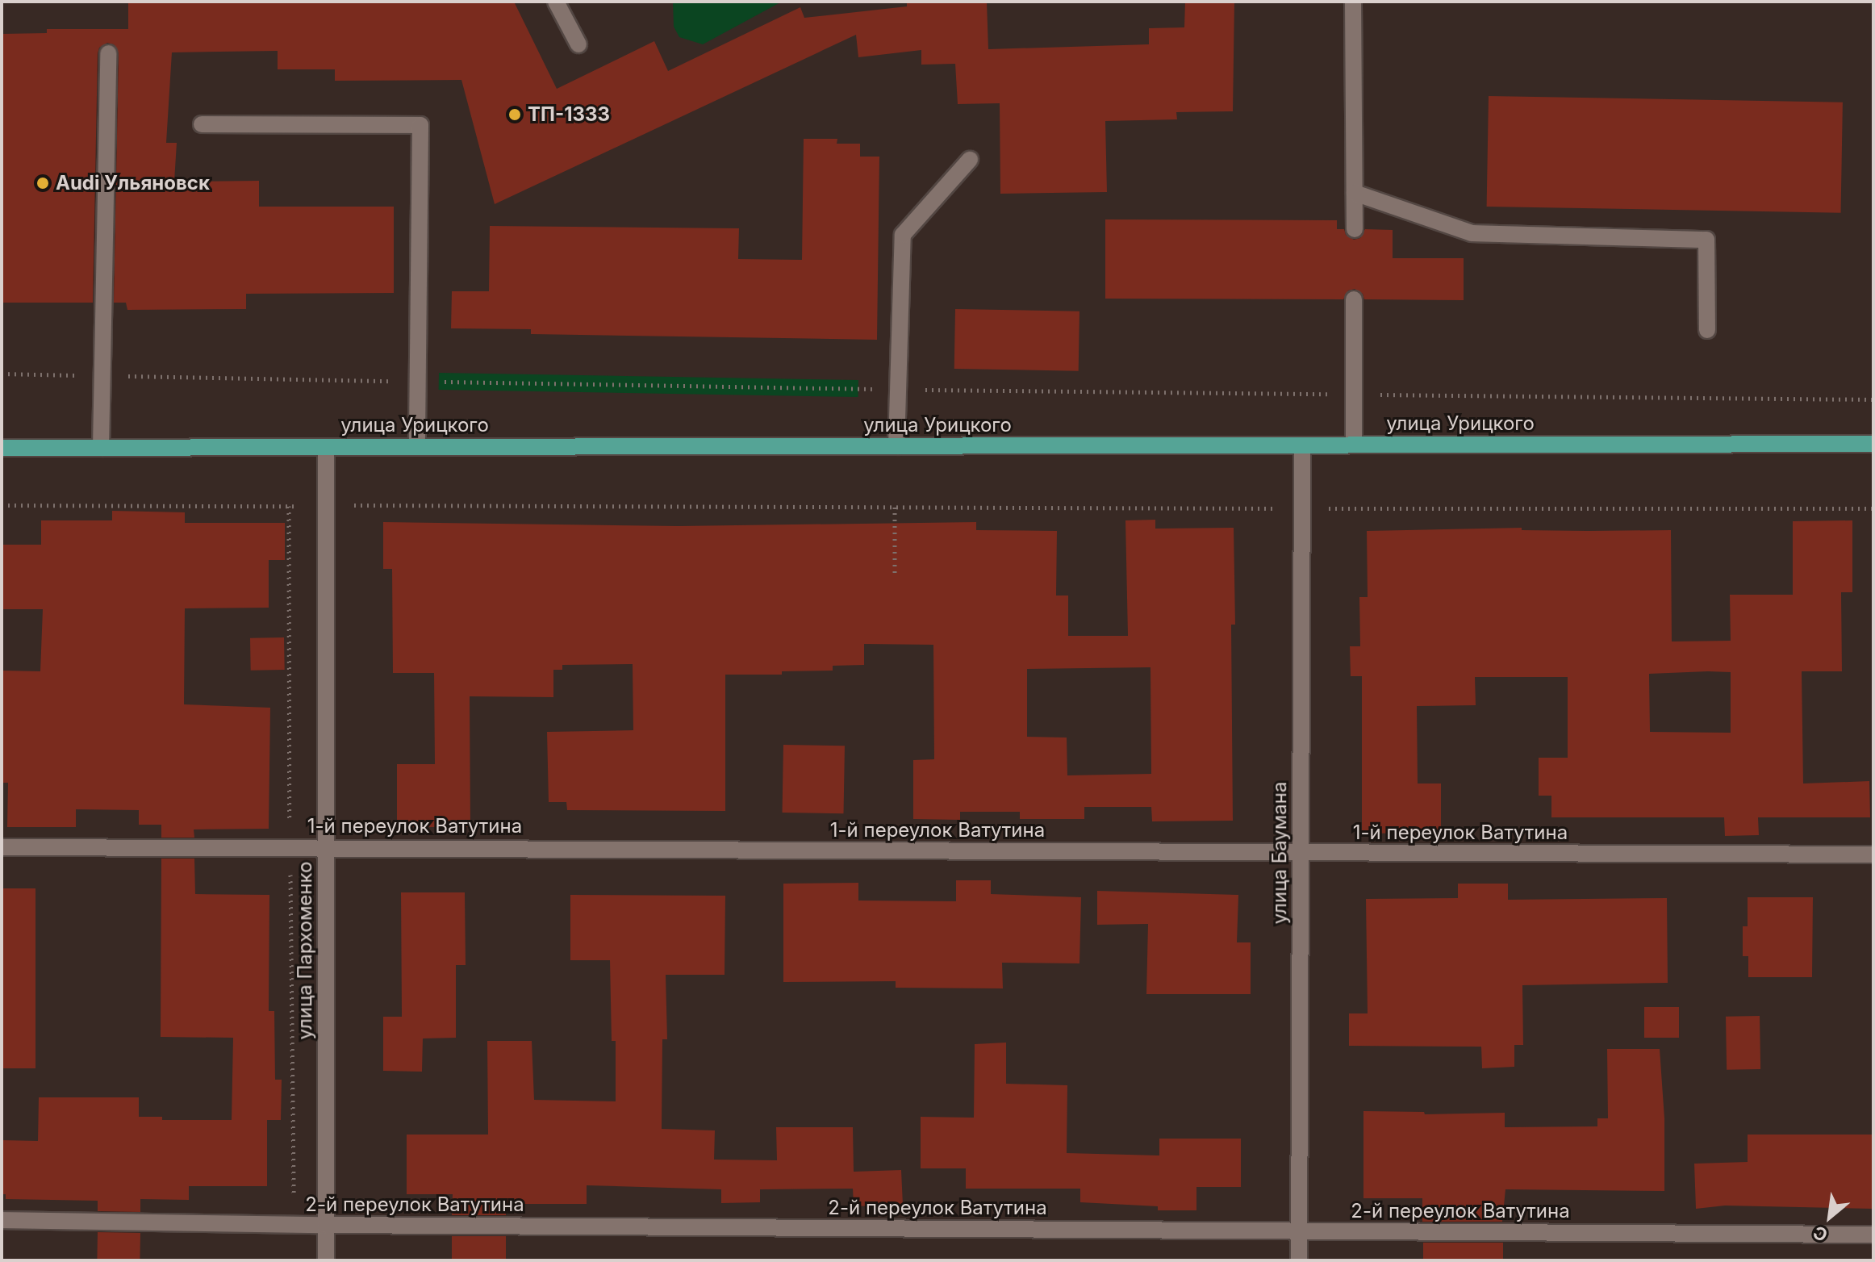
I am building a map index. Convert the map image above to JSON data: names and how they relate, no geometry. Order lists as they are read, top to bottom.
{
  "streets": {
    "main road": ["улица Урицкого"],
    "street": [
      "1-й переулок Ватутина",
      "улица Баумана",
      "улица Пархоменко",
      "2-й переулок Ватутина"
    ]
  },
  "crossings": [
    ["улица Урицкого", "улица Баумана"],
    ["улица Урицкого", "улица Пархоменко"],
    ["1-й переулок Ватутина", "улица Баумана"],
    ["1-й переулок Ватутина", "улица Пархоменко"],
    ["улица Баумана", "2-й переулок Ватутина"],
    ["улица Пархоменко", "2-й переулок Ватутина"]
  ],
  "places": ["ТП-1333", "Audi Ульяновск"],
  "north": "bottom left"
}
